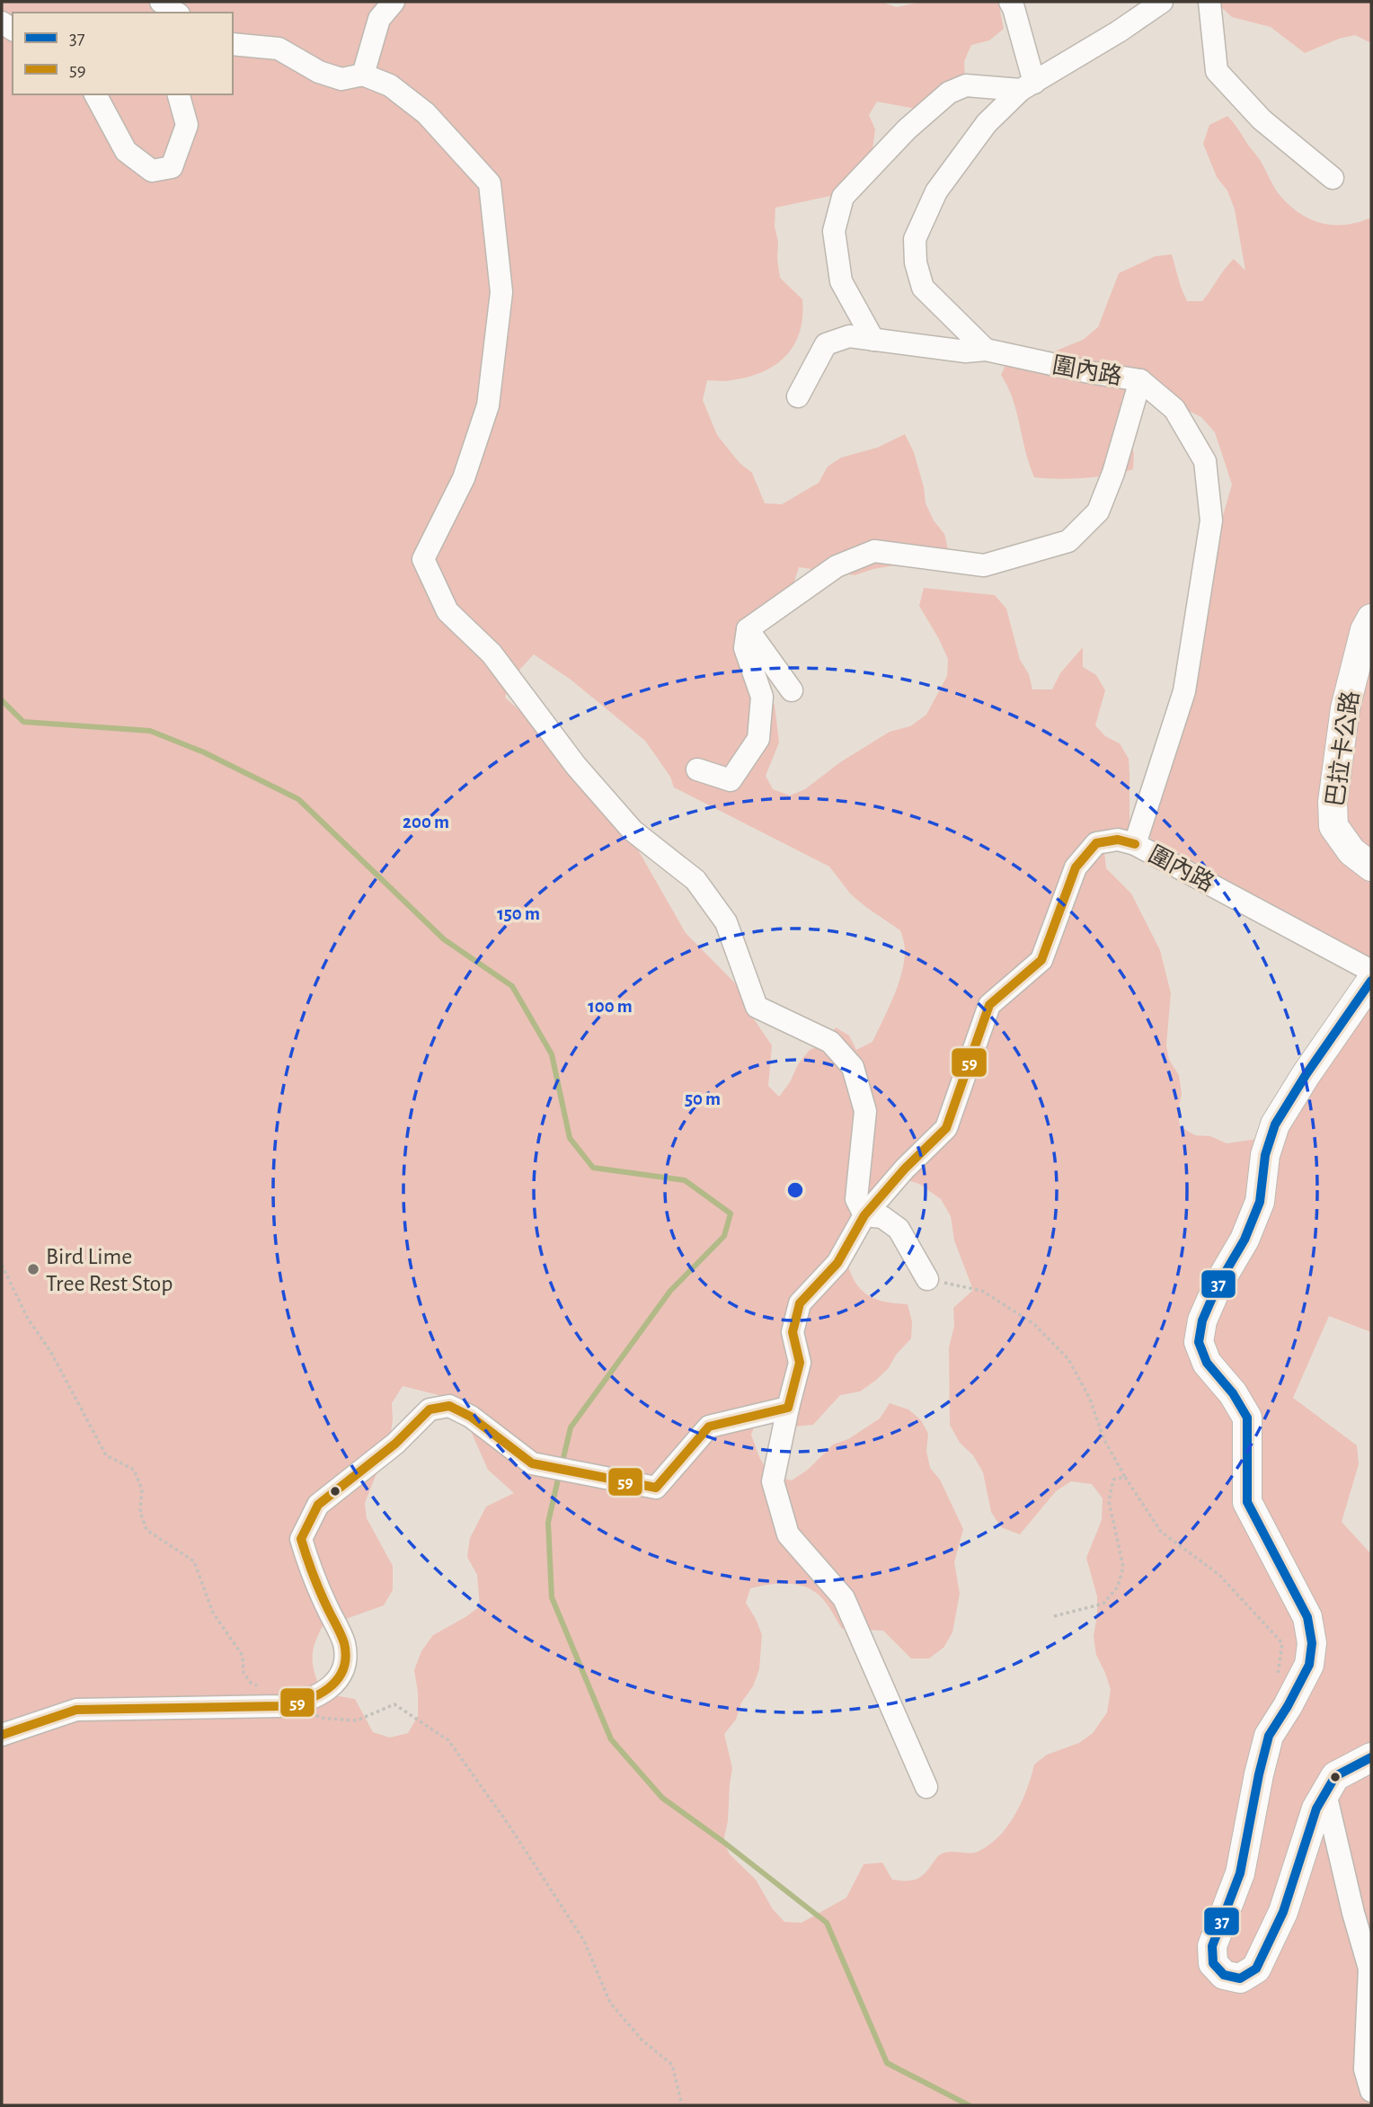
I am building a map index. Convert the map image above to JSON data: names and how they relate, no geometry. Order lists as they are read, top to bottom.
{
  "streets": {
    "main road": ["巴拉卡公路"],
    "street": ["圍內路"]
  },
  "places": ["Bird Lime Tree Rest Stop"],
  "lines": ["transit line 59", "transit line 37"],
  "legend": ["37", "59"],
  "rings": [
    "200 m",
    "150 m",
    "100 m",
    "50 m"
  ]
}
